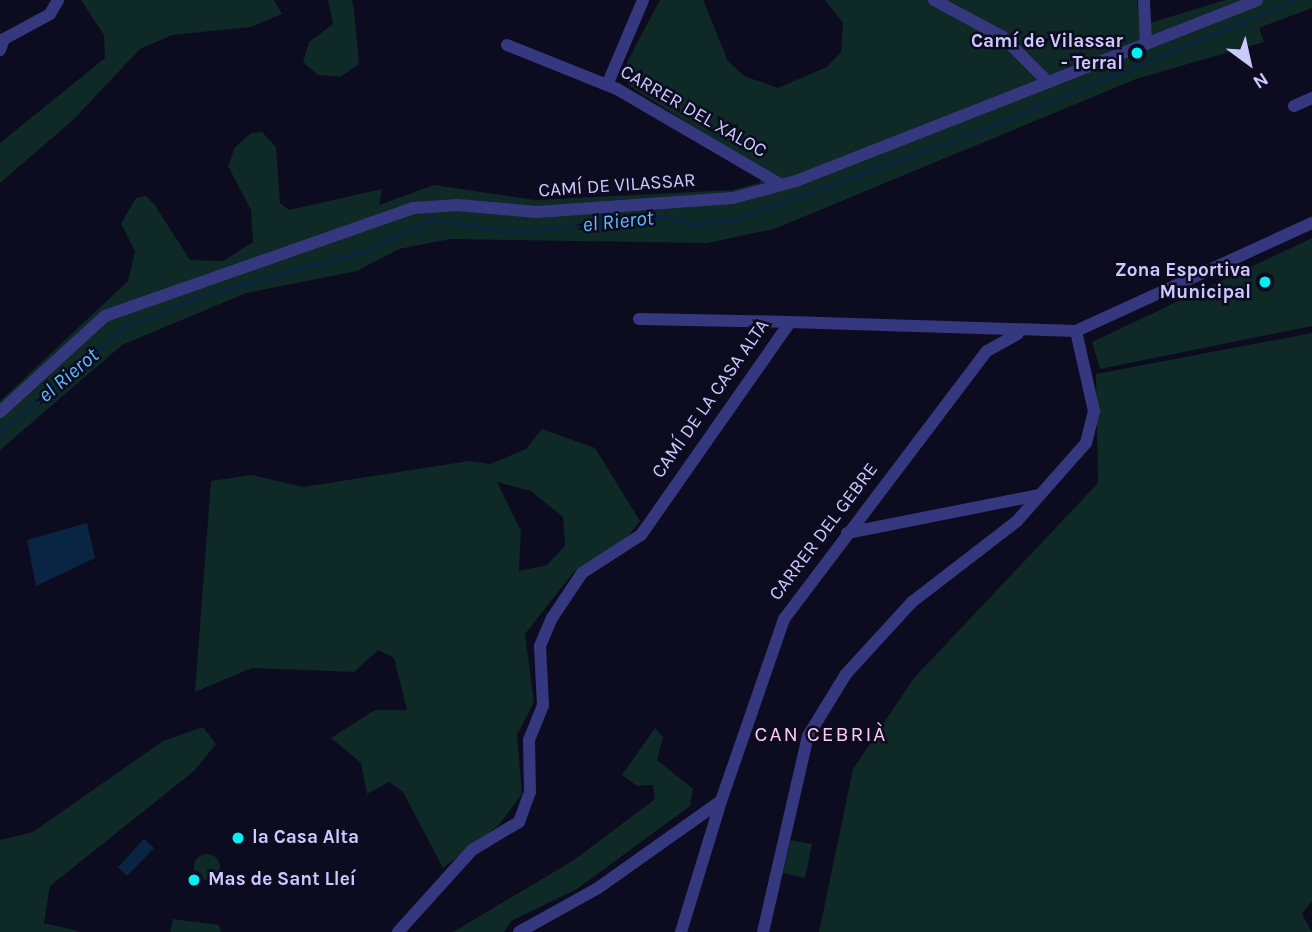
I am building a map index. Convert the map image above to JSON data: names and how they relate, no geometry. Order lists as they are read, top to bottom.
{
  "streets": {
    "street": [
      "CARRER DEL XALOC",
      "CAMÍ DE VILASSAR",
      "CAMÍ DE LA CASA ALTA",
      "CARRER DEL GEBRE"
    ]
  },
  "crossings": [
    ["CARRER DEL XALOC", "CAMÍ DE VILASSAR"],
    ["CAMÍ DE LA CASA ALTA", "CARRER DEL GEBRE"]
  ],
  "districts": ["CAN CEBRIÀ"],
  "water": ["el Rierot"],
  "places": [
    "Camí de Vilassar - Terral",
    "Zona Esportiva Municipal",
    "la Casa Alta",
    "Mas de Sant Lleí"
  ],
  "north": "bottom right"
}
